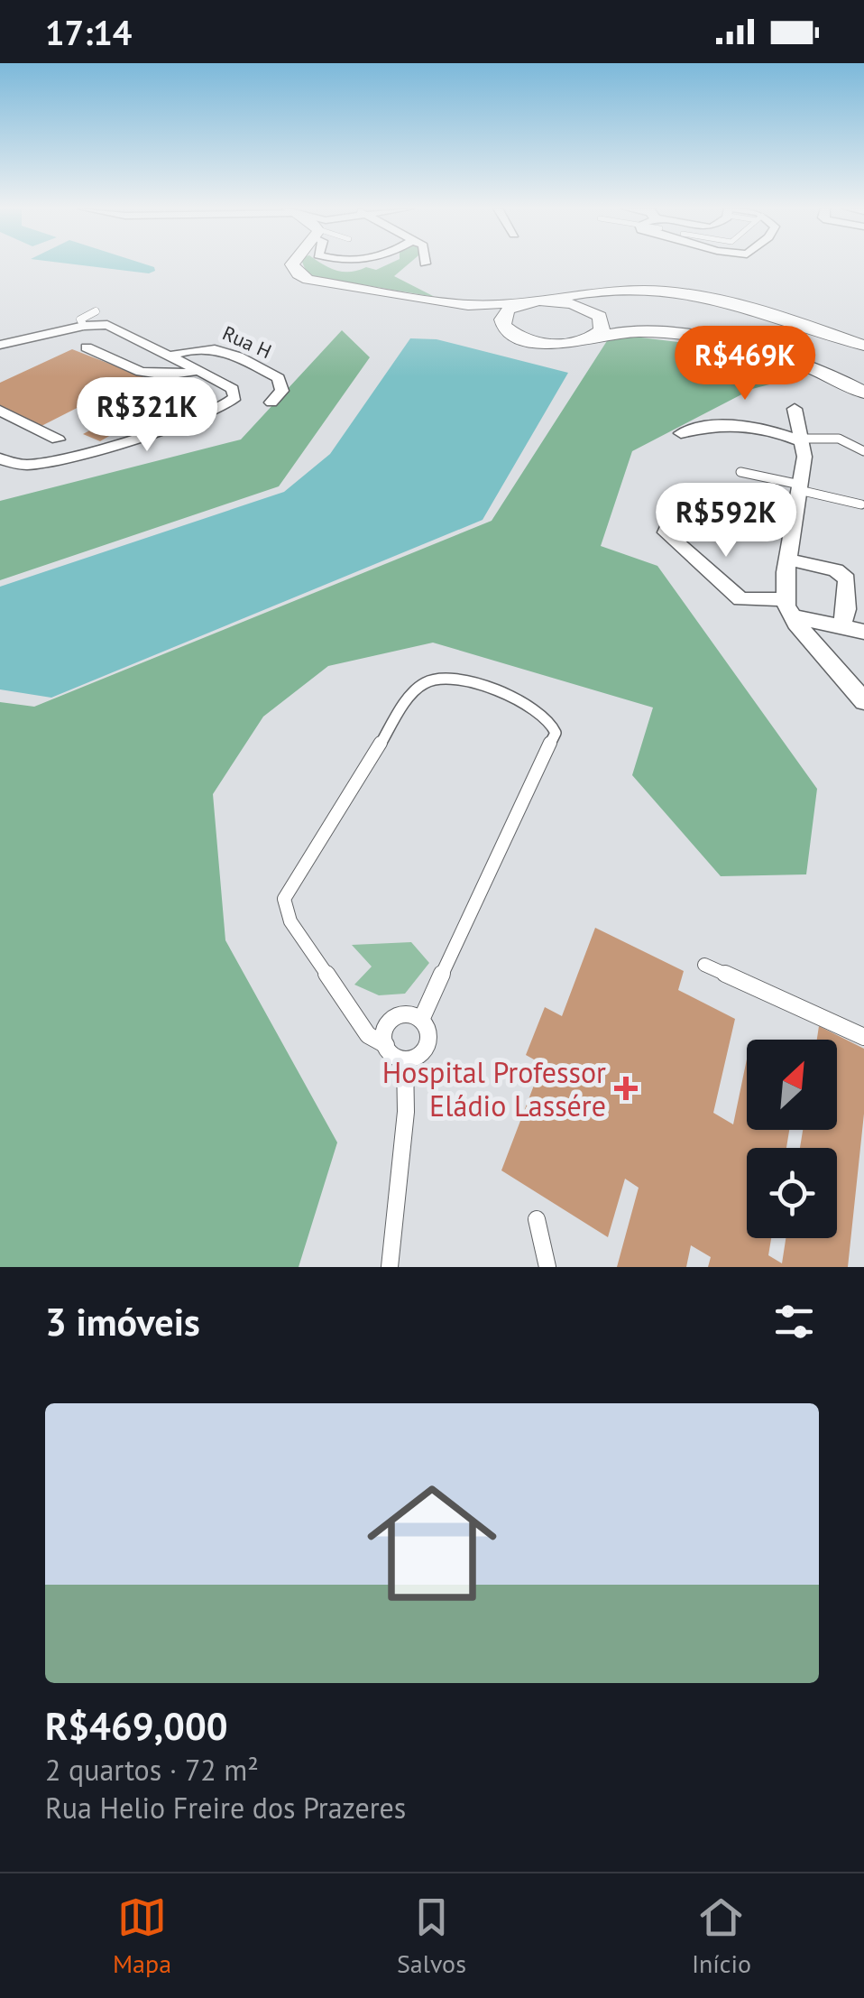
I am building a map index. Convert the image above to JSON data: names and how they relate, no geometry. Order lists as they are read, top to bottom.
{
  "streets": {
    "street": ["Rua H"]
  },
  "places": {
    "health": ["Hospital Professor Eládio Lassére"]
  },
  "north": "top right",
  "page": {
    "status": "17:14",
    "price": ["R$469K", "R$321K", "R$592K"],
    "heading": "3 imóveis",
    "list": [
      {
        "name": "R$469,000",
        "note": "2 quartos · 72 m² · Rua Helio Freire dos Prazeres"
      }
    ],
    "tabs": ["Mapa", "Salvos", "Início"]
  }
}
